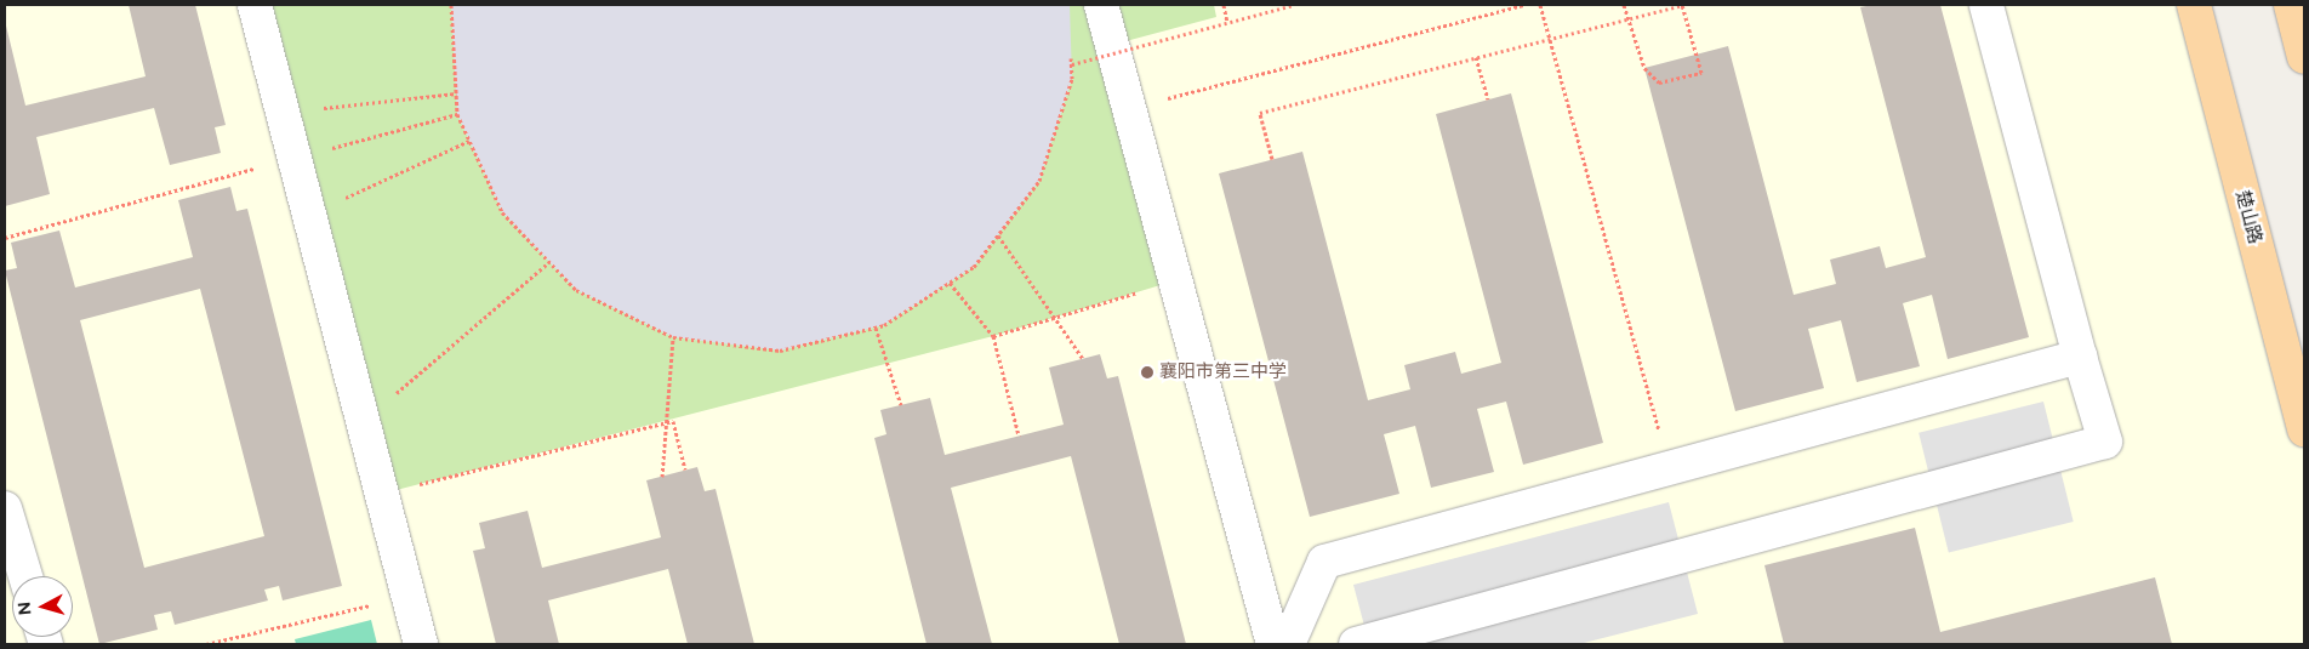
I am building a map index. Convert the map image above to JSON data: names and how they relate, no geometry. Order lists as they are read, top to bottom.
{
  "streets": {
    "main road": ["楚山路"]
  },
  "places": ["襄阳市第三中学"],
  "north": "left"
}
